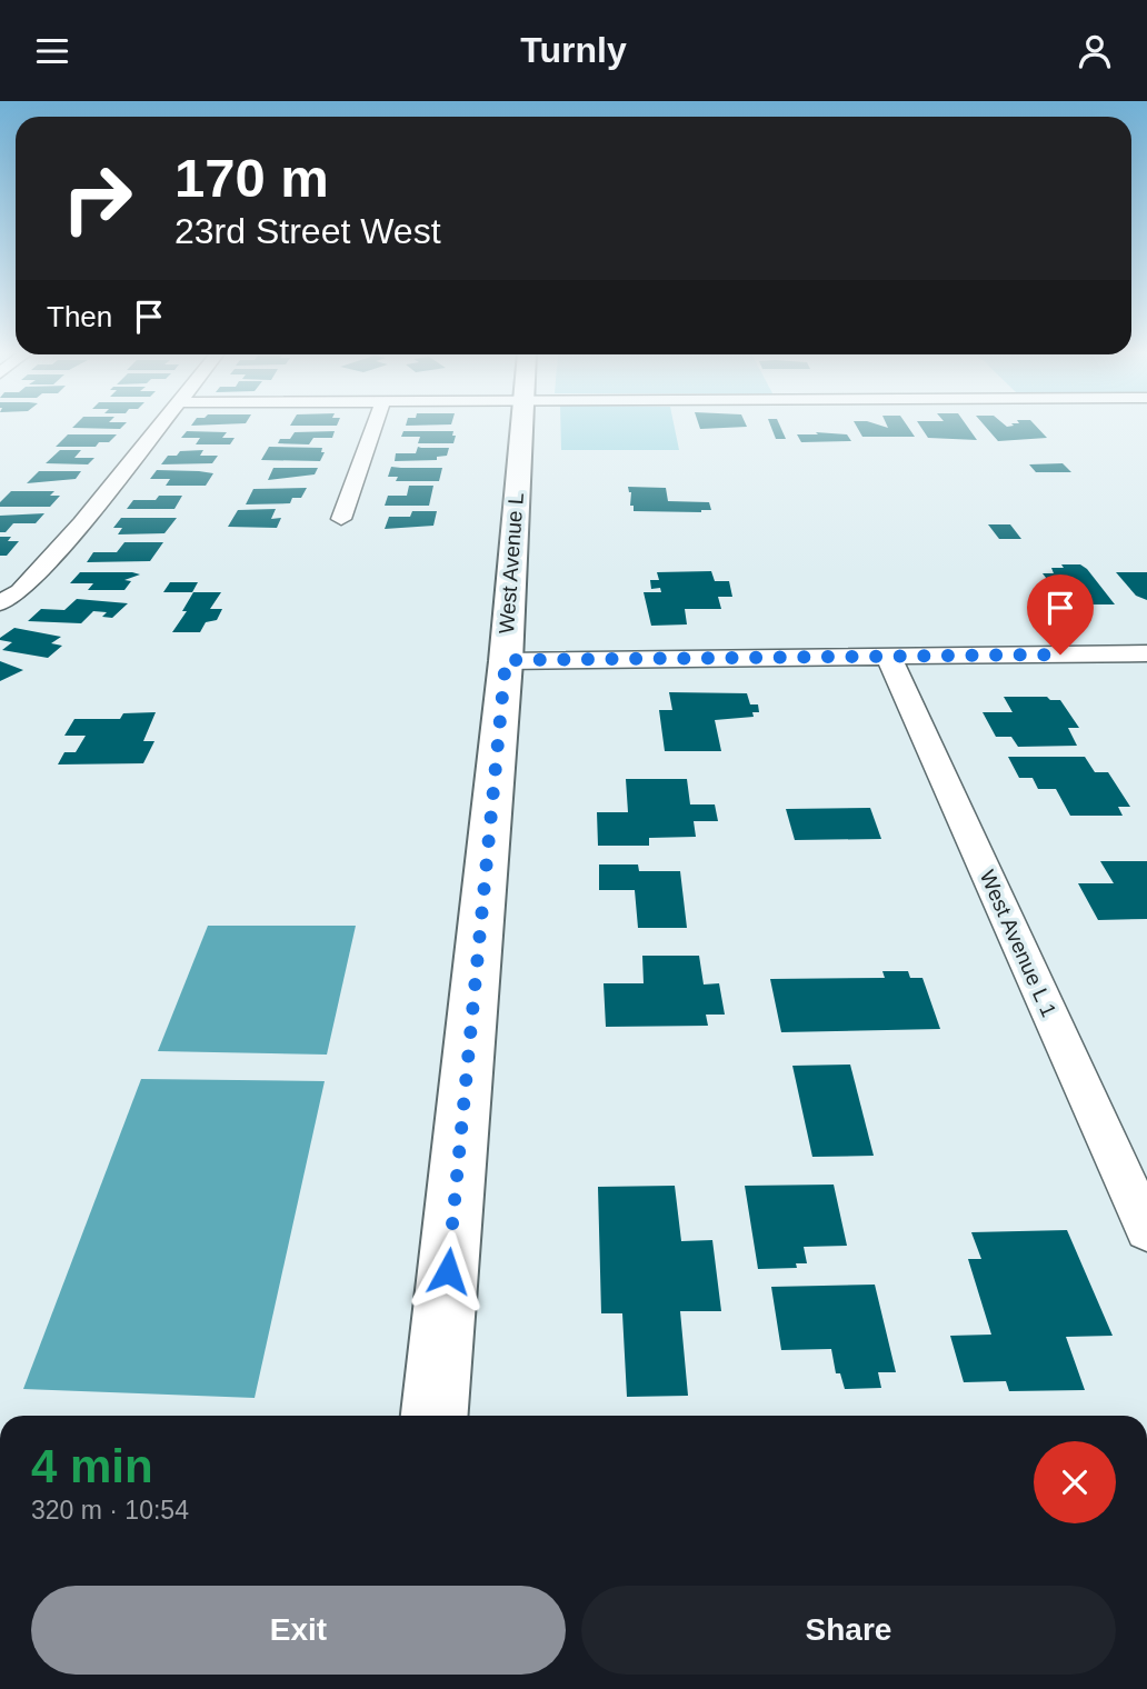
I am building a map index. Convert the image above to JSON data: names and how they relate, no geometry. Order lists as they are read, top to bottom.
{
  "streets": {
    "main road": ["West Avenue L"],
    "street": ["West Avenue L 1"]
  },
  "page": {
    "header": "Turnly",
    "turn": ["170 m", "23rd Street West"],
    "then": "Then",
    "heading": ["4 min", "320 m · 10:54"],
    "buttons": ["Exit", "Share"]
  }
}
